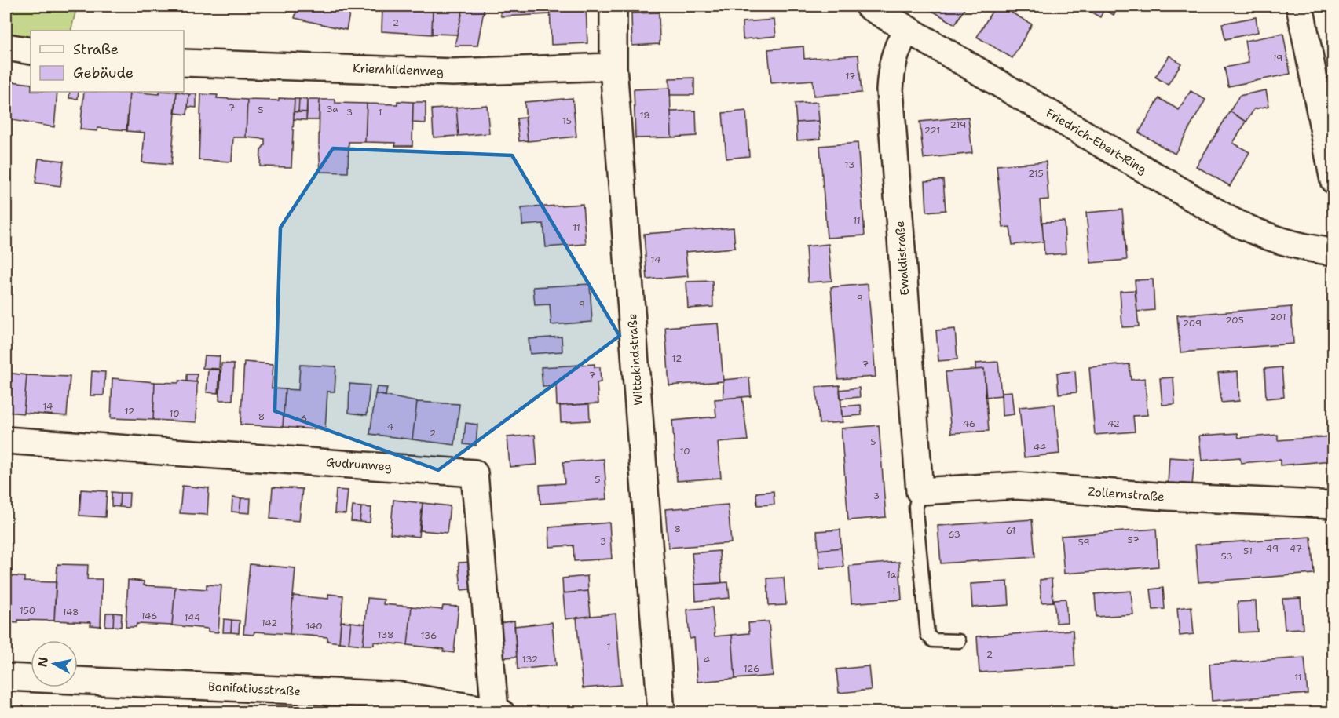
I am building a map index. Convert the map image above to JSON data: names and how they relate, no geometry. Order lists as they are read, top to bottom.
{
  "streets": {
    "street": [
      "Kriemhildenweg",
      "Friedrich-Ebert-Ring",
      "Ewaldistraße",
      "Wittekindstraße",
      "Gudrunweg",
      "Zollernstraße",
      "Bonifatiusstraße"
    ]
  },
  "crossings": [
    ["Kriemhildenweg", "Wittekindstraße"],
    ["Friedrich-Ebert-Ring", "Ewaldistraße"],
    ["Ewaldistraße", "Zollernstraße"],
    ["Gudrunweg", "Bonifatiusstraße"]
  ],
  "house_numbers": [
    "2",
    "19",
    "17",
    "7",
    "3a",
    "5",
    "3",
    "1",
    "18",
    "15",
    "219",
    "221",
    "13",
    "215",
    "11",
    "11",
    "14",
    "9",
    "9",
    "201",
    "205",
    "209",
    "12",
    "7",
    "7",
    "14",
    "12",
    "10",
    "8",
    "6",
    "46",
    "42",
    "4",
    "2",
    "5",
    "44",
    "10",
    "5",
    "3",
    "8",
    "61",
    "63",
    "57",
    "3",
    "59",
    "49",
    "47",
    "51",
    "53",
    "1a",
    "1",
    "150",
    "148",
    "146",
    "144",
    "142",
    "140",
    "138",
    "136",
    "1",
    "2",
    "132",
    "4",
    "126",
    "11"
  ],
  "legend": ["Straße", "Gebäude"],
  "north": "left"
}
